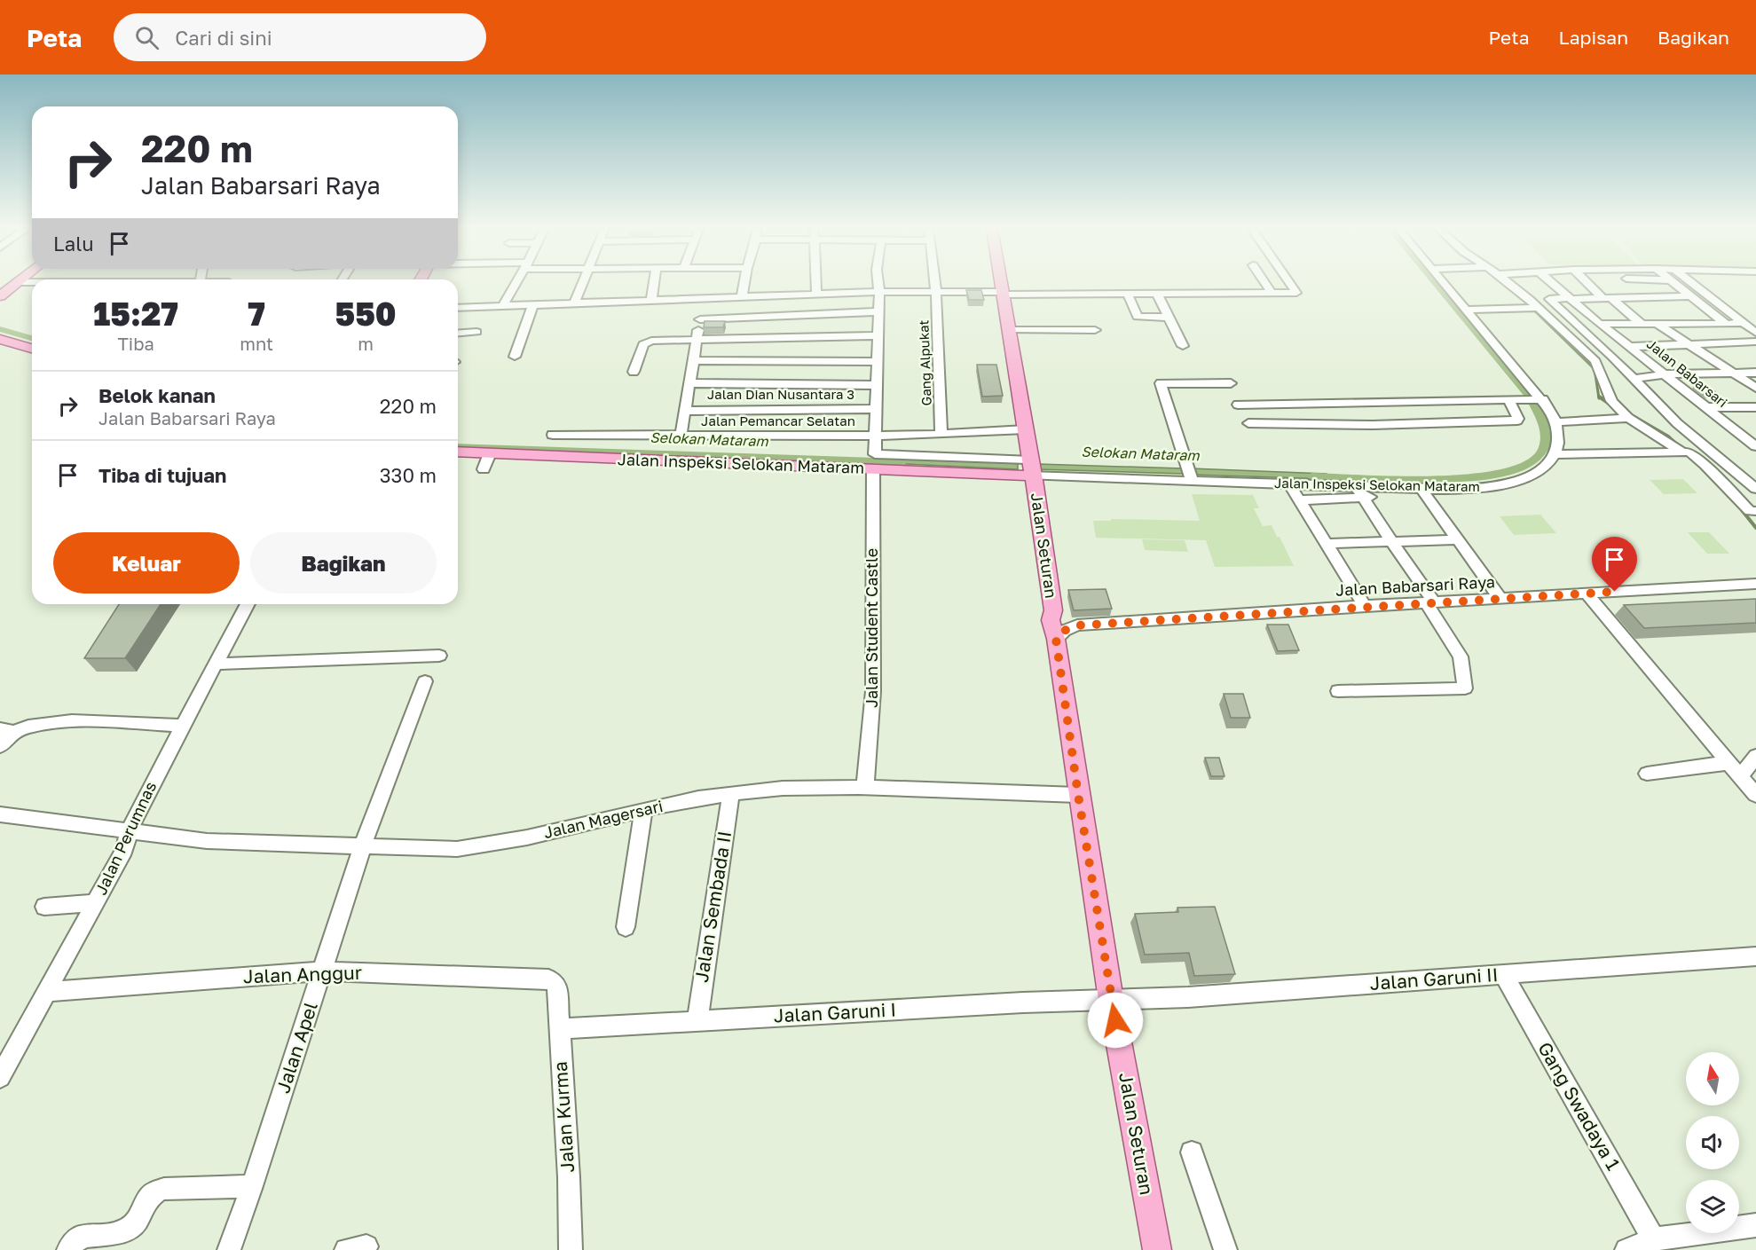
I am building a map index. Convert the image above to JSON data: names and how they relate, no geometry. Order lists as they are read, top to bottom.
{
  "streets": {
    "main road": ["Jalan Inspeksi Selokan Mataram", "Jalan Seturan"],
    "street": [
      "Gang Alpukat",
      "Jalan Babarsari",
      "Jalan Dian Nusantara 3",
      "Jalan Pemancar Selatan",
      "Jalan Babarsari Raya",
      "Jalan Student Castle",
      "Jalan Magersari",
      "Jalan Perumnas",
      "Jalan Sembada II",
      "Jalan Anggur",
      "Jalan Garuni II",
      "Jalan Garuni I",
      "Jalan Apel",
      "Gang Swadaya 1",
      "Jalan Kurma"
    ]
  },
  "crossings": [
    ["Gang Alpukat", "Jalan Pemancar Selatan"],
    ["Jalan Dian Nusantara 3", "Jalan Pemancar Selatan"],
    ["Jalan Pemancar Selatan", "Jalan Seturan"],
    ["Jalan Pemancar Selatan", "Jalan Student Castle"],
    ["Jalan Inspeksi Selokan Mataram", "Jalan Seturan"],
    ["Jalan Inspeksi Selokan Mataram", "Jalan Student Castle"],
    ["Jalan Seturan", "Jalan Magersari"],
    ["Jalan Seturan", "Jalan Garuni II"],
    ["Jalan Seturan", "Jalan Garuni I"],
    ["Jalan Student Castle", "Jalan Magersari"],
    ["Jalan Magersari", "Jalan Perumnas"],
    ["Jalan Magersari", "Jalan Sembada II"],
    ["Jalan Magersari", "Jalan Apel"],
    ["Jalan Perumnas", "Jalan Anggur"],
    ["Jalan Sembada II", "Jalan Garuni I"],
    ["Jalan Anggur", "Jalan Apel"],
    ["Jalan Anggur", "Jalan Kurma"],
    ["Jalan Garuni II", "Jalan Garuni I"],
    ["Jalan Garuni II", "Gang Swadaya 1"],
    ["Jalan Garuni I", "Jalan Kurma"]
  ],
  "water": ["Selokan Mataram"],
  "north": "top",
  "page": {
    "header": "Peta",
    "search": "Cari di sini",
    "nav": ["Peta", "Lapisan", "Bagikan"],
    "turn": ["220 m", "Jalan Babarsari Raya"],
    "then": "Lalu",
    "eta": [
      "15:27",
      "Tiba",
      "7",
      "mnt",
      "550",
      "m"
    ],
    "list": [
      {
        "name": "Belok kanan",
        "note": "Jalan Babarsari Raya",
        "value": "220 m"
      },
      {
        "name": "Tiba di tujuan",
        "value": "330 m"
      }
    ],
    "buttons": ["Keluar", "Bagikan"]
  }
}
